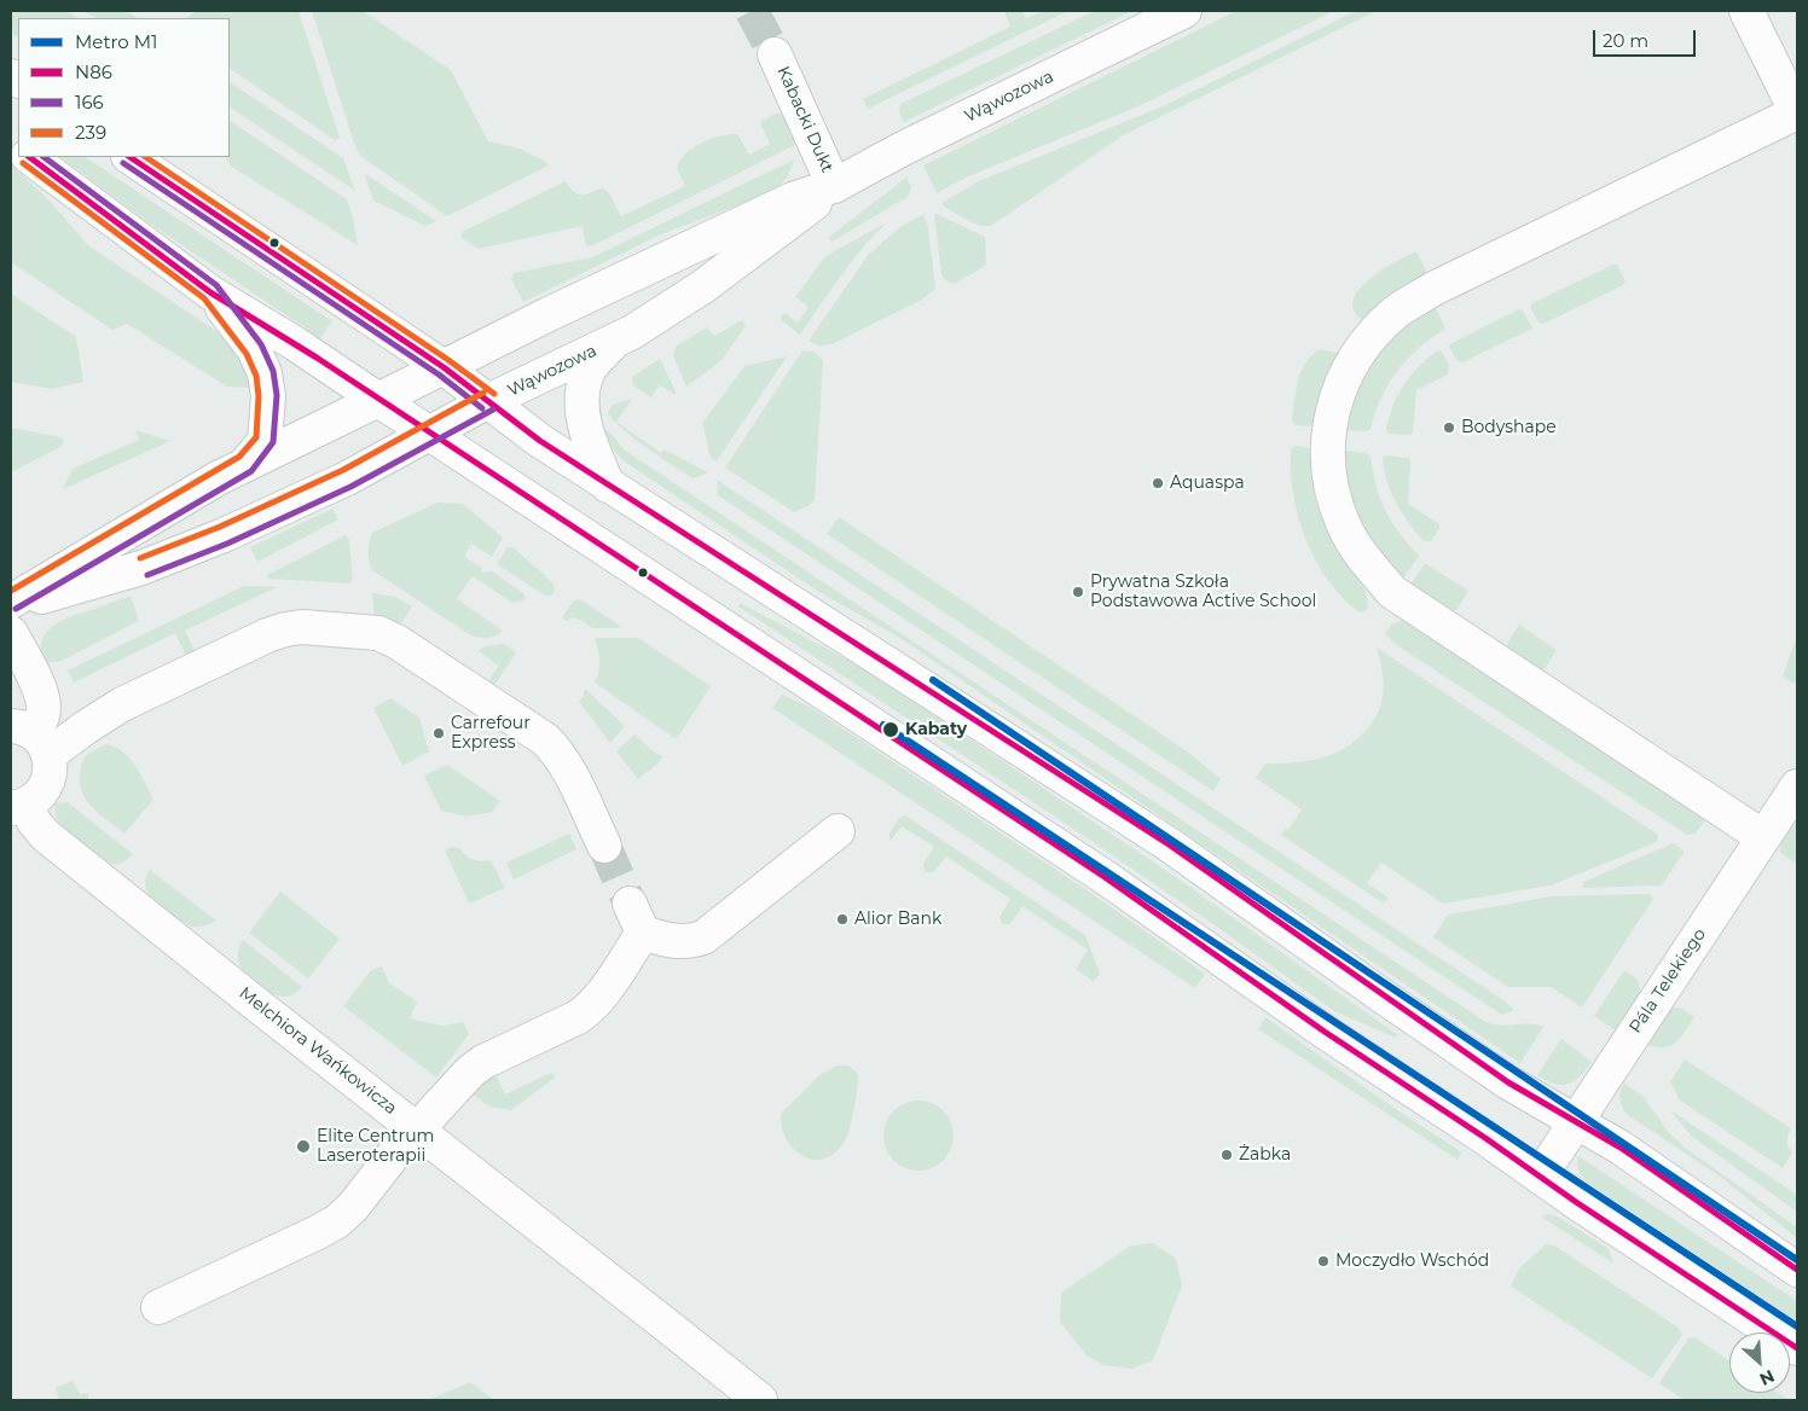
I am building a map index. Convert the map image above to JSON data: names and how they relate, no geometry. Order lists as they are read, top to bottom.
{
  "streets": {
    "street": [
      "Wąwozowa",
      "Kabacki Dukt",
      "Pála Telekiego",
      "Melchiora Wańkowicza"
    ]
  },
  "crossings": [
    ["Wąwozowa", "Kabacki Dukt"]
  ],
  "places": [
    "Bodyshape",
    "Aquaspa",
    "Prywatna Szkoła Podstawowa Active School",
    "Kabaty",
    "Carrefour Express",
    "Alior Bank",
    "Elite Centrum Laseroterapii",
    "Żabka",
    "Moczydło Wschód"
  ],
  "lines": [
    "transit line N86",
    "transit line 166",
    "transit line 239",
    "metro line M1"
  ],
  "legend": [
    "Metro M1",
    "N86",
    "166",
    "239"
  ],
  "scale_bar": "20 m",
  "north": "bottom right"
}
